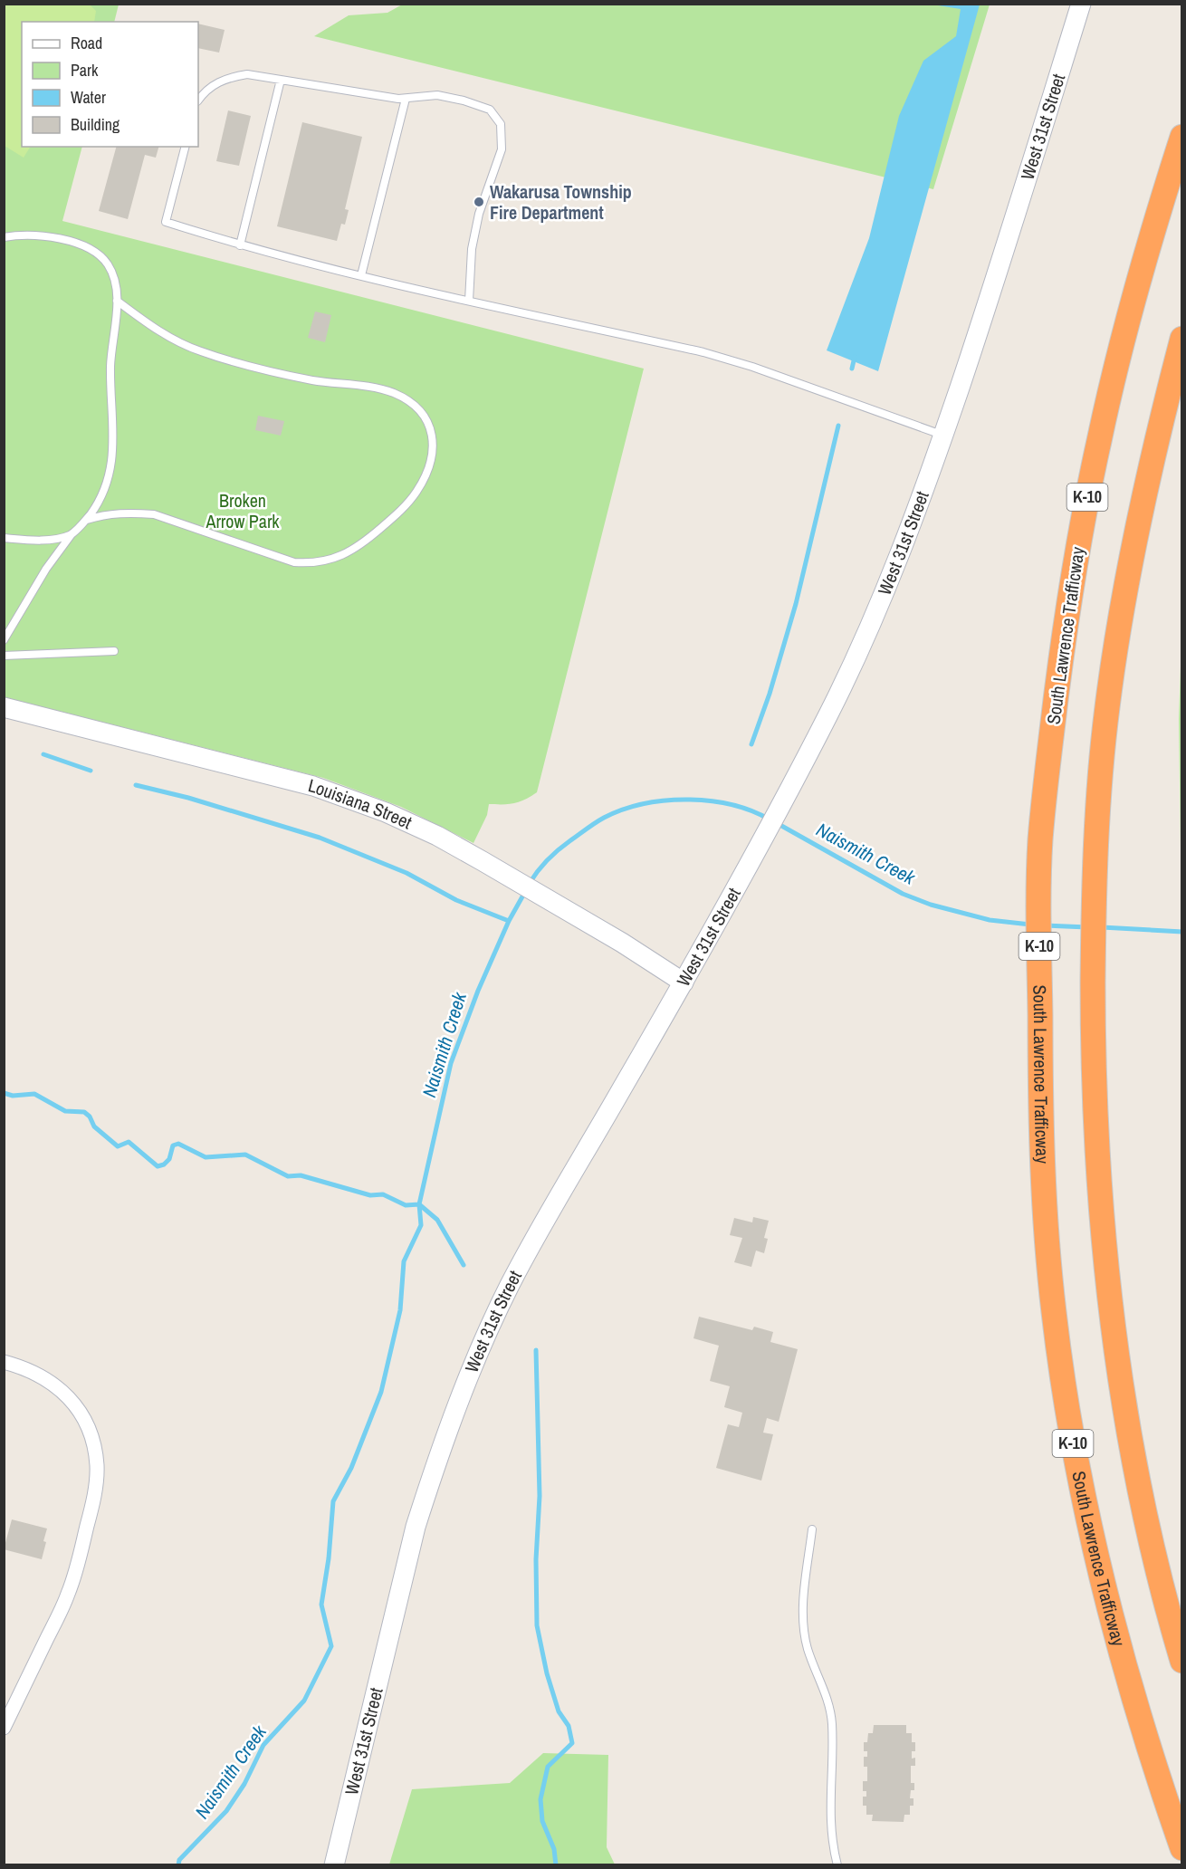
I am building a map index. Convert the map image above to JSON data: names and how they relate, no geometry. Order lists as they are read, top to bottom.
{
  "streets": {
    "highway": ["K-10", "South Lawrence Trafficway"],
    "main road": ["West 31st Street", "Louisiana Street"]
  },
  "crossings": [
    ["West 31st Street", "Louisiana Street"]
  ],
  "water": ["Naismith Creek"],
  "parks": ["Broken Arrow Park"],
  "places": ["Wakarusa Township Fire Department"],
  "legend": [
    "Road",
    "Park",
    "Water",
    "Building"
  ]
}
